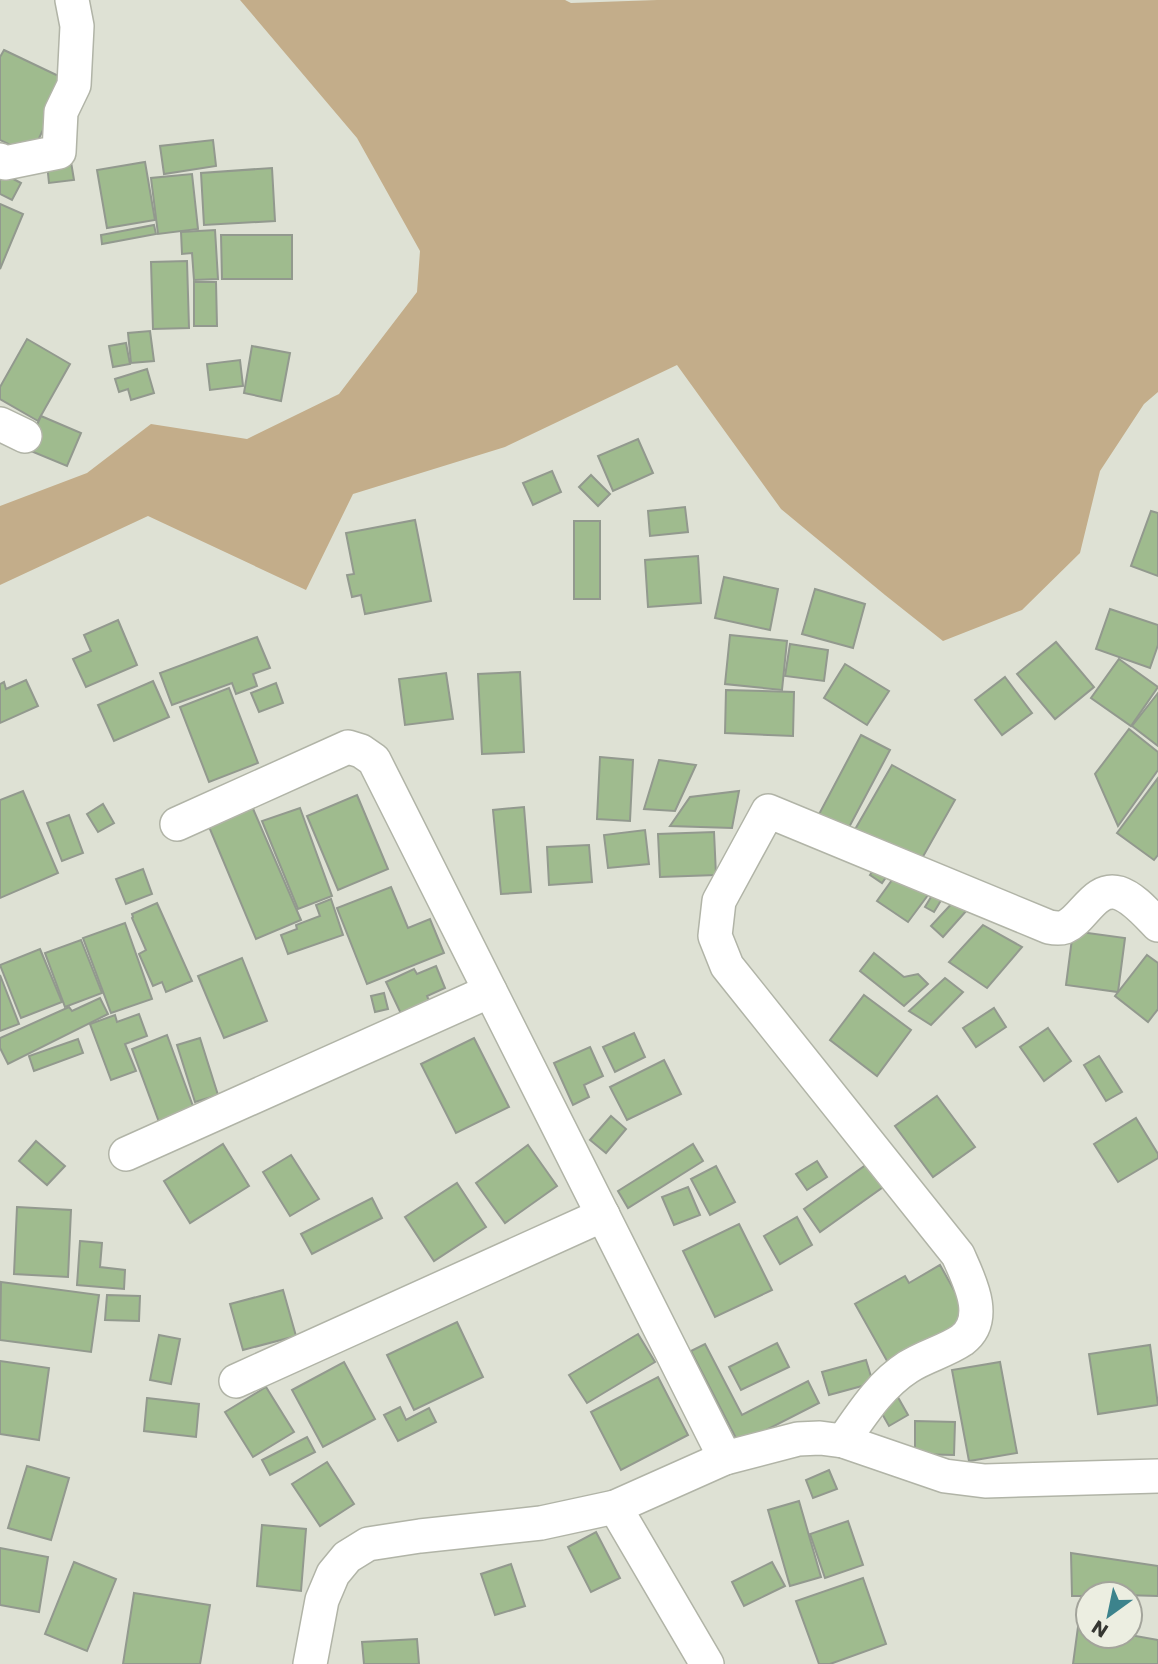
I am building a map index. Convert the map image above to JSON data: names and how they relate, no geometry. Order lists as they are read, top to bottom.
{
  "north": "bottom left"
}
